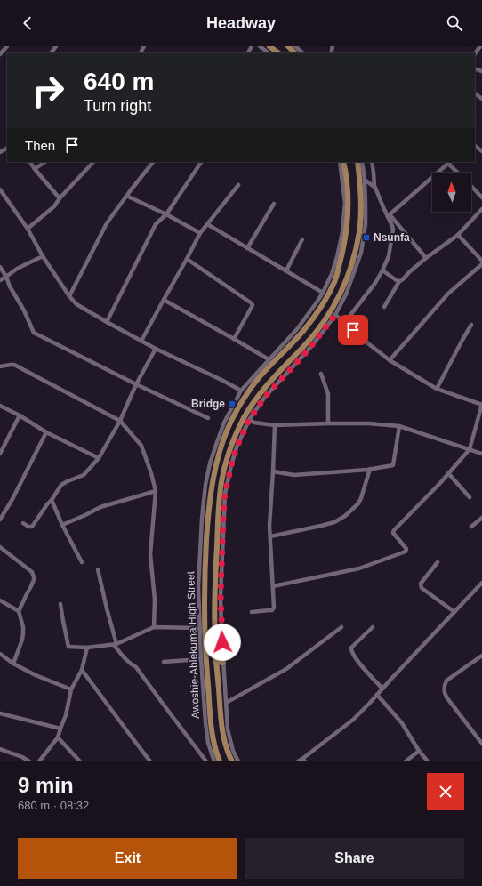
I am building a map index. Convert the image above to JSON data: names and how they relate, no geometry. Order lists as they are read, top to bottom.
{
  "streets": {
    "main road": ["Awoshie-Ablekuma High Street"]
  },
  "places": {
    "transit": ["Nsunfa", "Bridge"]
  },
  "north": "top",
  "page": {
    "header": "Headway",
    "turn": ["640 m", "Turn right"],
    "then": "Then",
    "heading": ["9 min", "680 m · 08:32"],
    "buttons": ["Exit", "Share"]
  }
}
